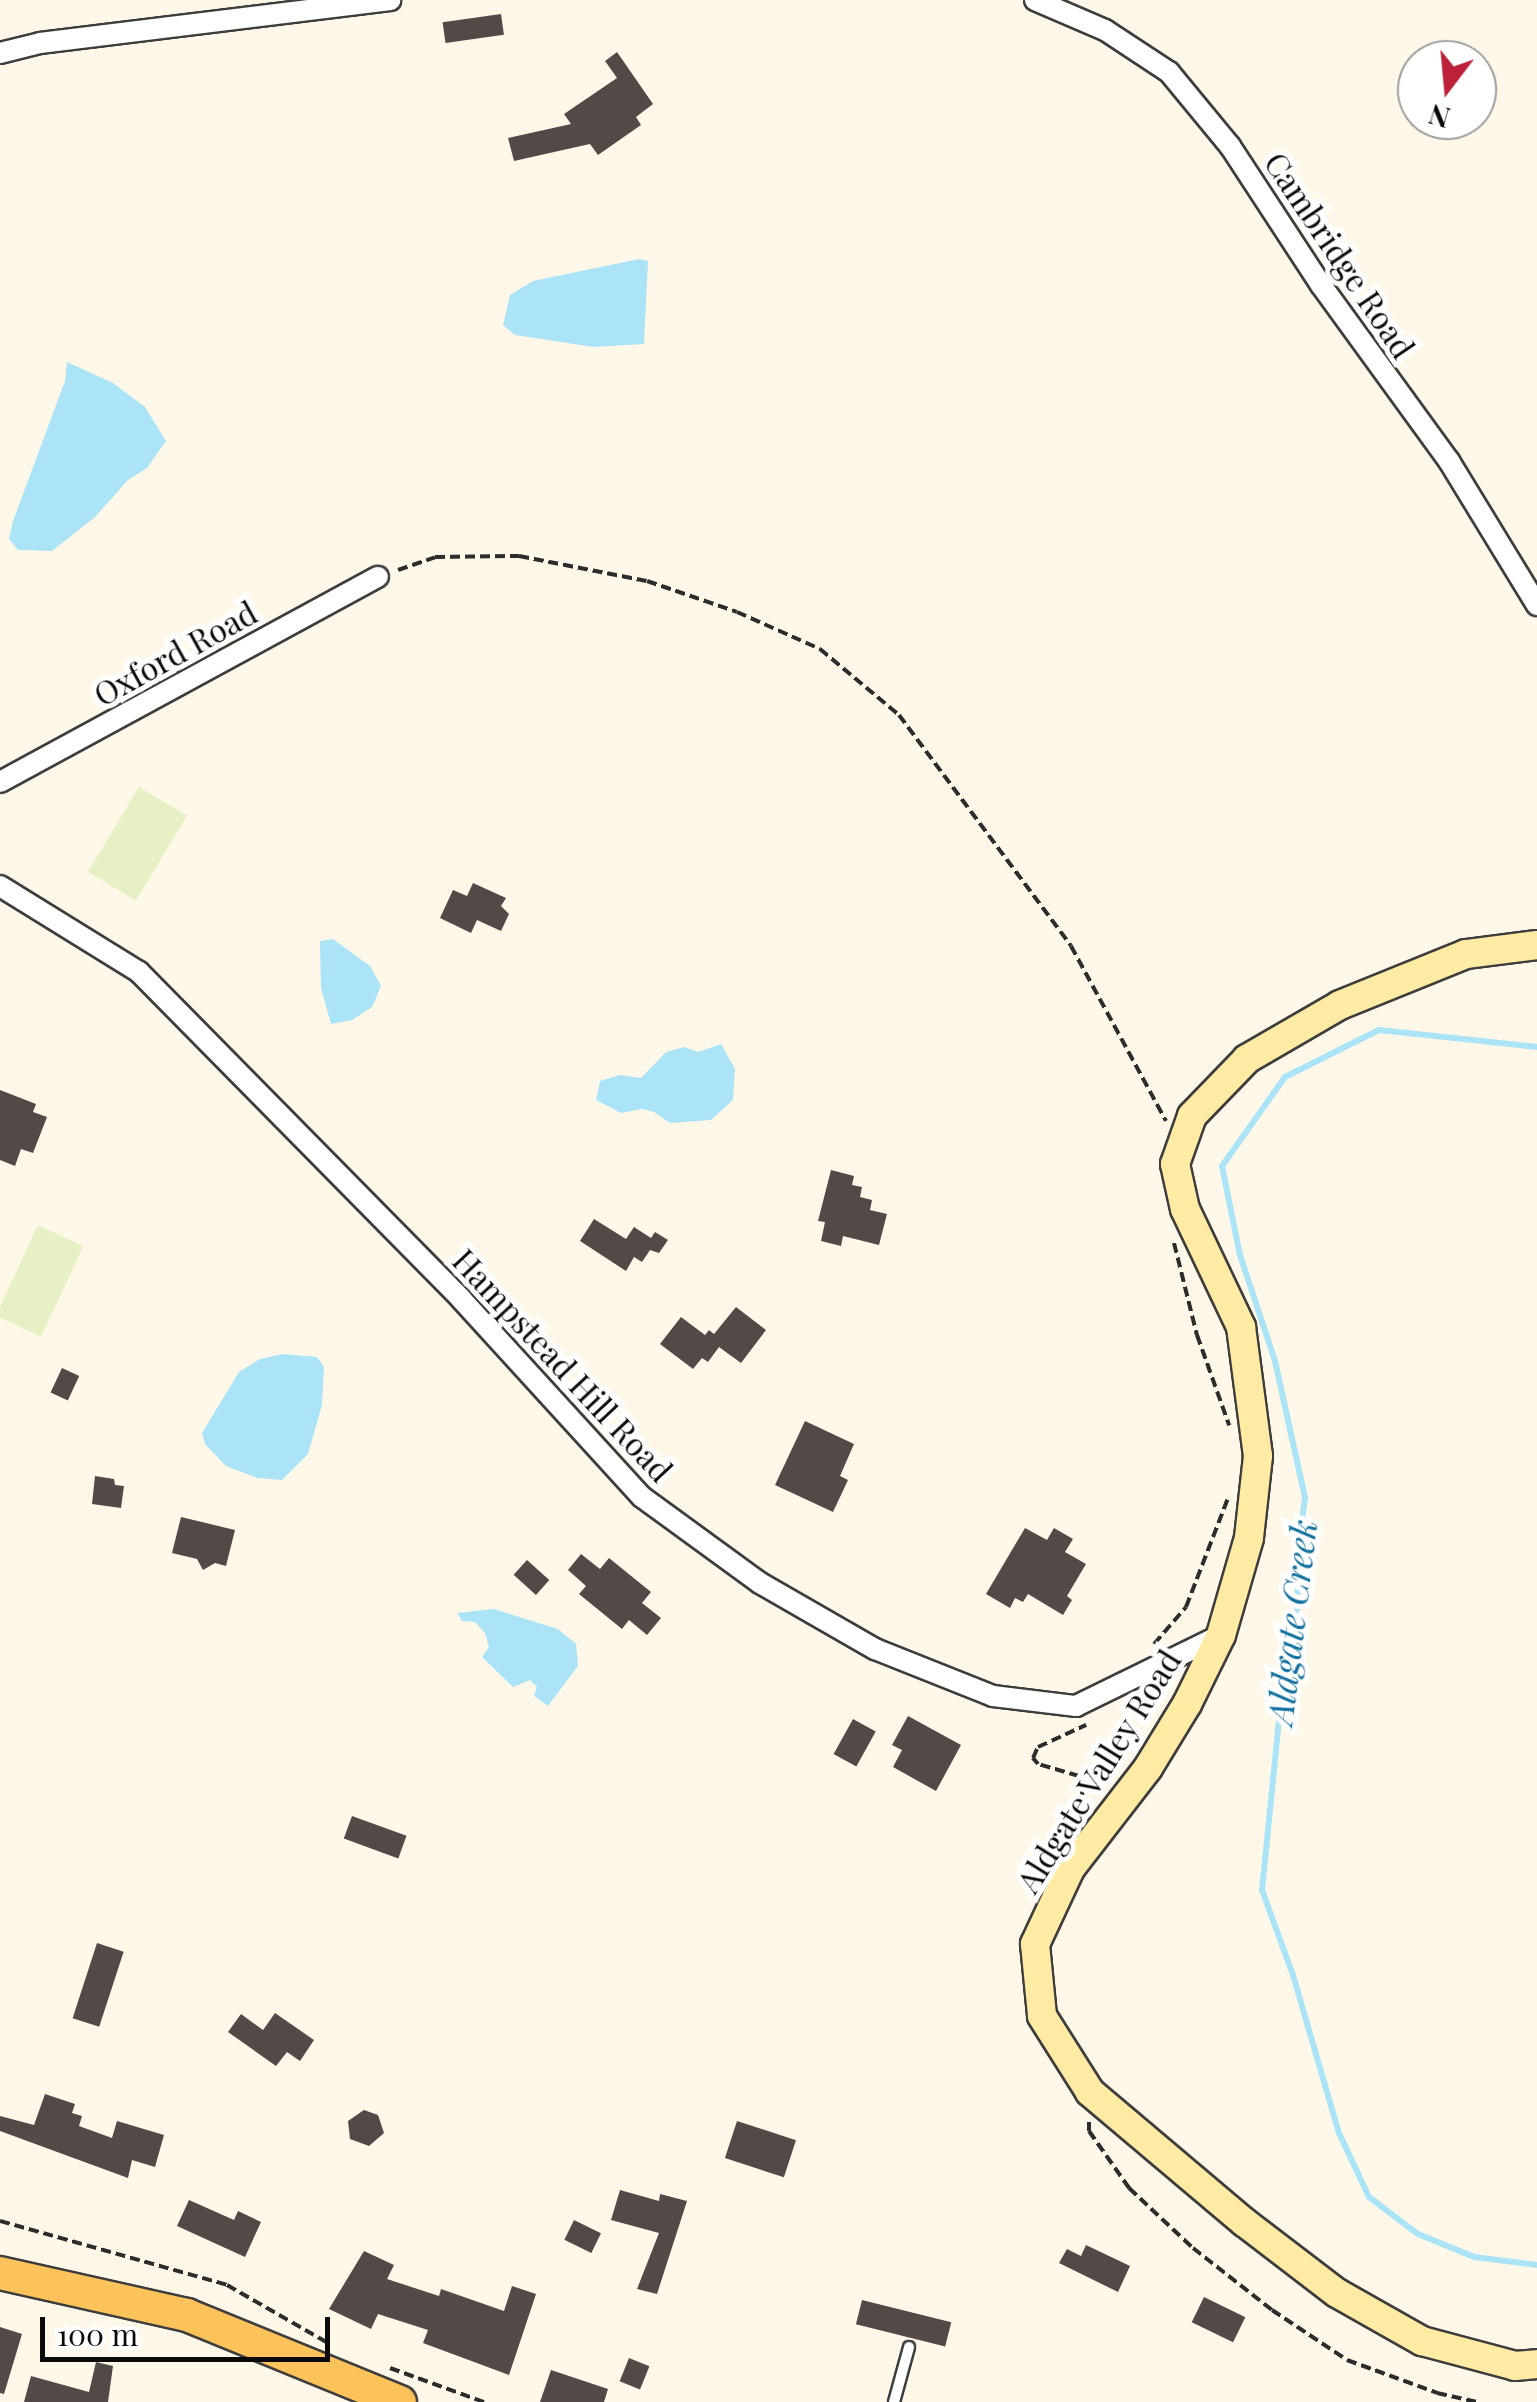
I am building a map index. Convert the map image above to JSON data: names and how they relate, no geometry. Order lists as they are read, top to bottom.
{
  "streets": {
    "street": [
      "Cambridge Road",
      "Oxford Road",
      "Hampstead Hill Road",
      "Aldgate Valley Road"
    ]
  },
  "crossings": [
    ["Hampstead Hill Road", "Aldgate Valley Road"]
  ],
  "water": ["Aldgate Creek"],
  "scale_bar": "100 m",
  "north": "bottom"
}
